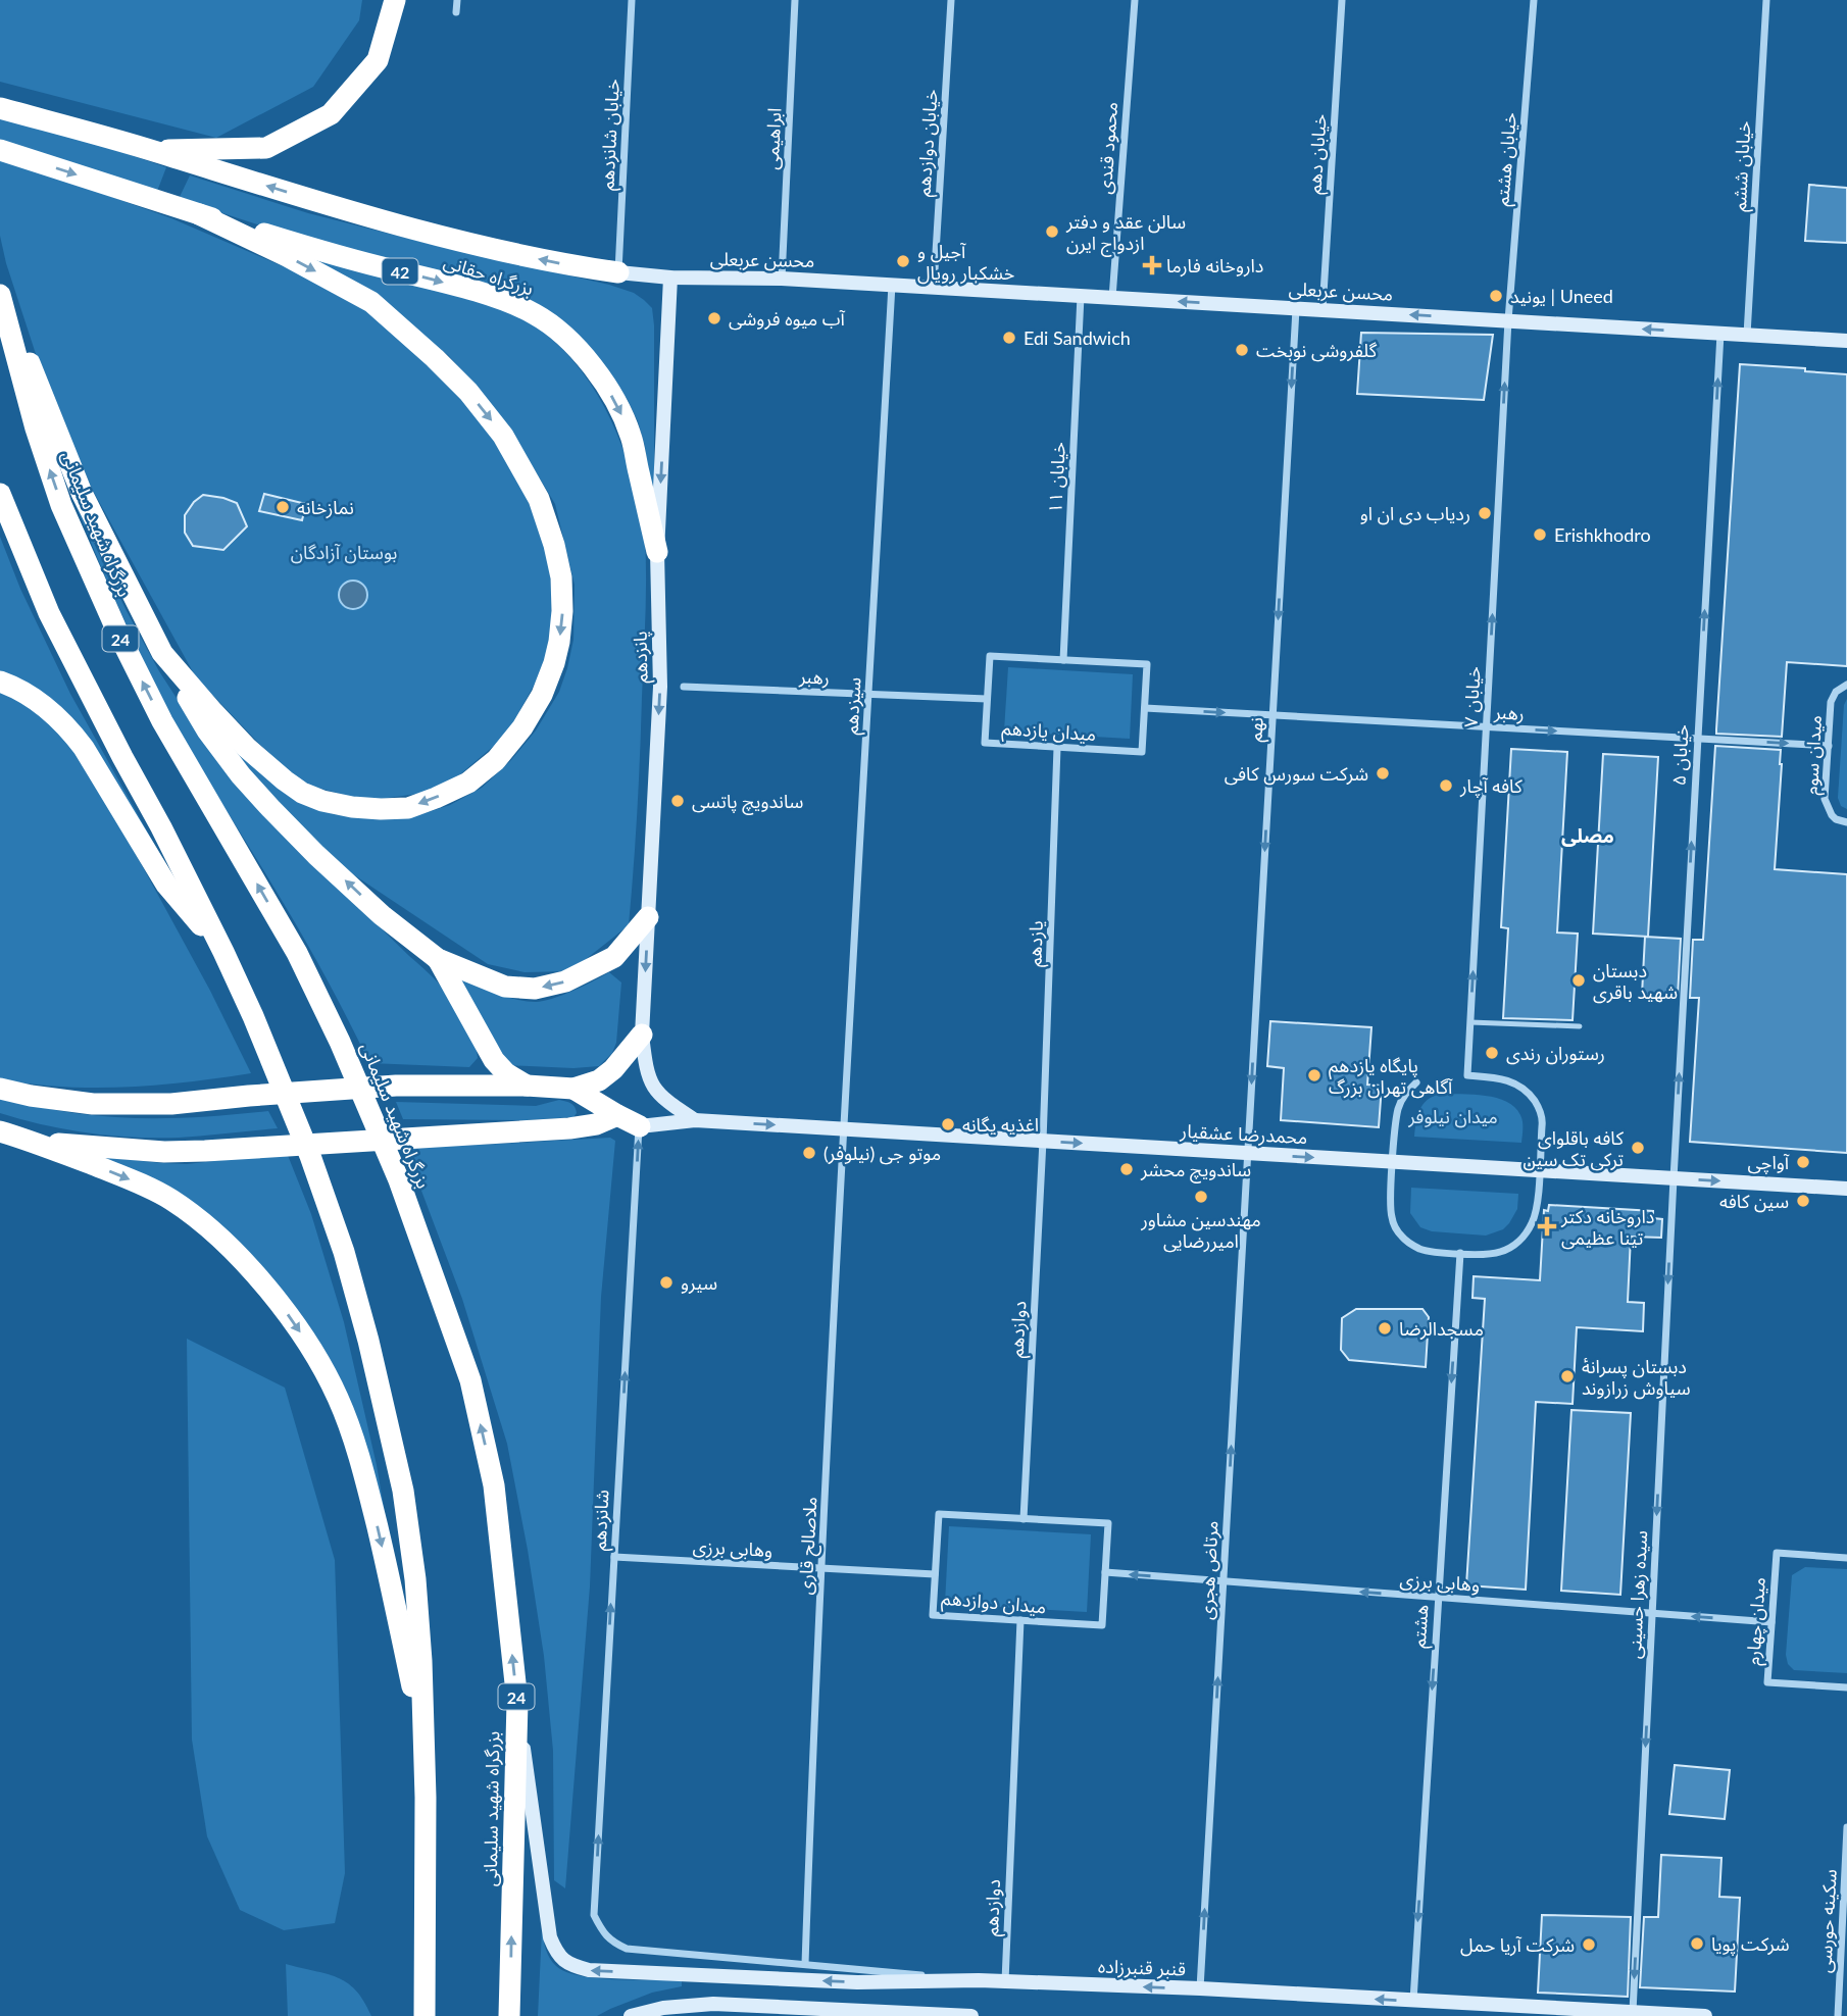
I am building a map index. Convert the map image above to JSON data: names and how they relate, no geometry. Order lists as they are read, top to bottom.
{
  "streets": {
    "highway": [
      "42",
      "بزرگراه حقانی",
      "بزرگراه شهید سلیمانی",
      "24"
    ],
    "main road": [
      "محسن عربعلی",
      "پانزدهم",
      "محمدرضا عشقیار",
      "قنبر قنبرزاده"
    ],
    "street": [
      "خیابان شانزدهم",
      "ابراهیمی",
      "خیابان دوازدهم",
      "محمود قندی",
      "خیابان دهم",
      "خیابان هشتم",
      "خیابان ششم",
      "خیابان ۱۱",
      "رهبر",
      "خیابان ۷",
      "سیزدهم",
      "نهم",
      "میدان یازدهم",
      "خیابان ۵",
      "میدان سوم",
      "یازدهم",
      "دوازدهم",
      "شانزدهم",
      "ملاصالح قاری",
      "وهابی برزی",
      "مرتاض هجری",
      "سیده زهرا حسینی",
      "میدان دوازدهم",
      "میدان چهارم",
      "هشتم",
      "سکینه حورسی"
    ]
  },
  "crossings": [
    ["خیابان شانزدهم", "محسن عربعلی"],
    ["خیابان شانزدهم", "بزرگراه حقانی"],
    ["ابراهیمی", "محسن عربعلی"],
    ["خیابان دوازدهم", "محسن عربعلی"],
    ["محمود قندی", "محسن عربعلی"],
    ["خیابان دهم", "محسن عربعلی"],
    ["خیابان هشتم", "محسن عربعلی"],
    ["خیابان هشتم", "خیابان ۷"],
    ["خیابان ششم", "محسن عربعلی"],
    ["محسن عربعلی", "بزرگراه حقانی"],
    ["محسن عربعلی", "خیابان ۱۱"],
    ["محسن عربعلی", "پانزدهم"],
    ["محسن عربعلی", "خیابان ۷"],
    ["محسن عربعلی", "سیزدهم"],
    ["محسن عربعلی", "نهم"],
    ["محسن عربعلی", "خیابان ۵"],
    ["بزرگراه حقانی", "پانزدهم"],
    ["خیابان ۱۱", "میدان یازدهم"],
    ["پانزدهم", "محمدرضا عشقیار"],
    ["رهبر", "خیابان ۷"],
    ["رهبر", "سیزدهم"],
    ["رهبر", "نهم"],
    ["رهبر", "میدان یازدهم"],
    ["رهبر", "خیابان ۵"],
    ["رهبر", "میدان سوم"],
    ["خیابان ۷", "محمدرضا عشقیار"],
    ["سیزدهم", "محمدرضا عشقیار"],
    ["سیزدهم", "ملاصالح قاری"],
    ["نهم", "محمدرضا عشقیار"],
    ["نهم", "مرتاض هجری"],
    ["میدان یازدهم", "یازدهم"],
    ["خیابان ۵", "محمدرضا عشقیار"],
    ["خیابان ۵", "سیده زهرا حسینی"],
    ["یازدهم", "محمدرضا عشقیار"],
    ["یازدهم", "دوازدهم"],
    ["محمدرضا عشقیار", "دوازدهم"],
    ["محمدرضا عشقیار", "شانزدهم"],
    ["محمدرضا عشقیار", "ملاصالح قاری"],
    ["محمدرضا عشقیار", "مرتاض هجری"],
    ["محمدرضا عشقیار", "سیده زهرا حسینی"],
    ["دوازدهم", "میدان دوازدهم"],
    ["دوازدهم", "قنبر قنبرزاده"],
    ["شانزدهم", "وهابی برزی"],
    ["شانزدهم", "قنبر قنبرزاده"],
    ["ملاصالح قاری", "وهابی برزی"],
    ["ملاصالح قاری", "قنبر قنبرزاده"],
    ["وهابی برزی", "مرتاض هجری"],
    ["وهابی برزی", "سیده زهرا حسینی"],
    ["وهابی برزی", "میدان دوازدهم"],
    ["وهابی برزی", "میدان چهارم"],
    ["وهابی برزی", "هشتم"],
    ["مرتاض هجری", "قنبر قنبرزاده"],
    ["سیده زهرا حسینی", "قنبر قنبرزاده"],
    ["هشتم", "قنبر قنبرزاده"]
  ],
  "one_way": [
    "محسن عربعلی",
    "پانزدهم",
    "رهبر",
    "خیابان ۷",
    "نهم",
    "خیابان ۵",
    "محمدرضا عشقیار",
    "شانزدهم",
    "وهابی برزی",
    "مرتاض هجری",
    "سیده زهرا حسینی",
    "هشتم",
    "قنبر قنبرزاده"
  ],
  "districts": ["مصلی"],
  "parks": ["بوستان آزادگان", "میدان نیلوفر"],
  "places": {
    "other": [
      "سالن عقد و دفتر ازدواج ایرن",
      "آجیل و خشکبار رویال",
      "یونید | Uneed",
      "آب میوه فروشی",
      "Edi Sandwich",
      "گلفروشی نوبخت",
      "نمازخانه",
      "ردیاب دی ان او",
      "Erishkhodro",
      "شرکت سورس کافی",
      "کافه آچار",
      "ساندویچ پاتسی",
      "دبستان شهید باقری",
      "رستوران رندی",
      "پایگاه یازدهم آگاهی تهران بزرگ",
      "اغذیه یگانه",
      "کافه باقلوای ترکی تک سین",
      "موتو جی (نیلوفر)",
      "آواچی",
      "ساندویچ محشر",
      "مهندسین مشاور امیررضایی",
      "سین کافه",
      "سیرو",
      "مسجدالرضا",
      "دبستان پسرانهٔ سیاوش زرازوند",
      "شرکت پویا",
      "شرکت آریا حمل"
    ],
    "health": ["داروخانه فارما", "داروخانه دکتر تینا عظیمی"]
  }
}
